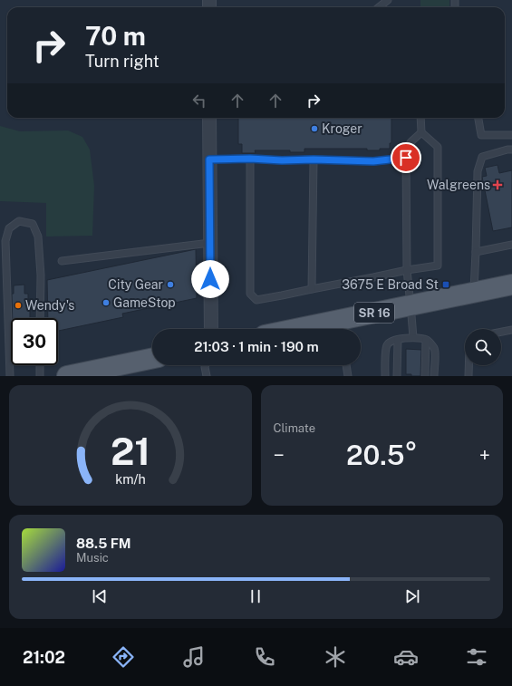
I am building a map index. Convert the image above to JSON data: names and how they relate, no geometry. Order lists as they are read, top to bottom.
{
  "streets": {
    "main road": ["SR 16"]
  },
  "places": {
    "other": [
      "Kroger",
      "City Gear",
      "GameStop",
      "Wendy's"
    ],
    "health": ["Walgreens"],
    "transit": ["3675 E Broad St"]
  },
  "page": {
    "turn": ["70 m", "Turn right"],
    "limit": "30",
    "trip": "21:03 · 1 min · 190 m",
    "tile": "Climate",
    "heat": ["−", "20.5°", "+"],
    "song": ["88.5 FM", "Music"],
    "tabs": "21:02",
    "gauge": ["21", "km/h"]
  }
}
